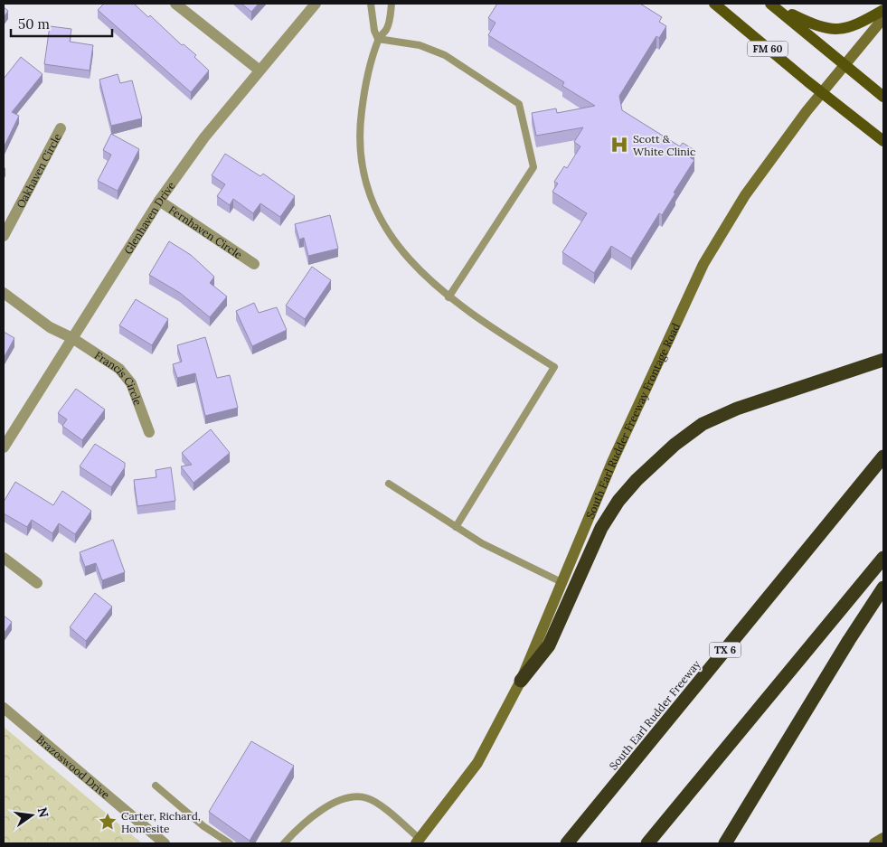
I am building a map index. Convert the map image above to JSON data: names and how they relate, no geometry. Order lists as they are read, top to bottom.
{
  "streets": {
    "highway": ["TX 6", "South Earl Rudder Freeway"],
    "main road": ["FM 60", "South Earl Rudder Freeway Frontage Road"],
    "street": [
      "Oakhaven Circle",
      "Glenhaven Drive",
      "Fernhaven Circle",
      "Francis Circle",
      "Brazoswood Drive"
    ]
  },
  "crossings": [
    ["FM 60", "South Earl Rudder Freeway Frontage Road"],
    ["Glenhaven Drive", "Fernhaven Circle"],
    ["Glenhaven Drive", "Francis Circle"]
  ],
  "places": {
    "hospital": ["Scott & White Clinic"],
    "place": ["Carter, Richard, Homesite"]
  },
  "scale_bar": "50 m",
  "north": "right"
}
